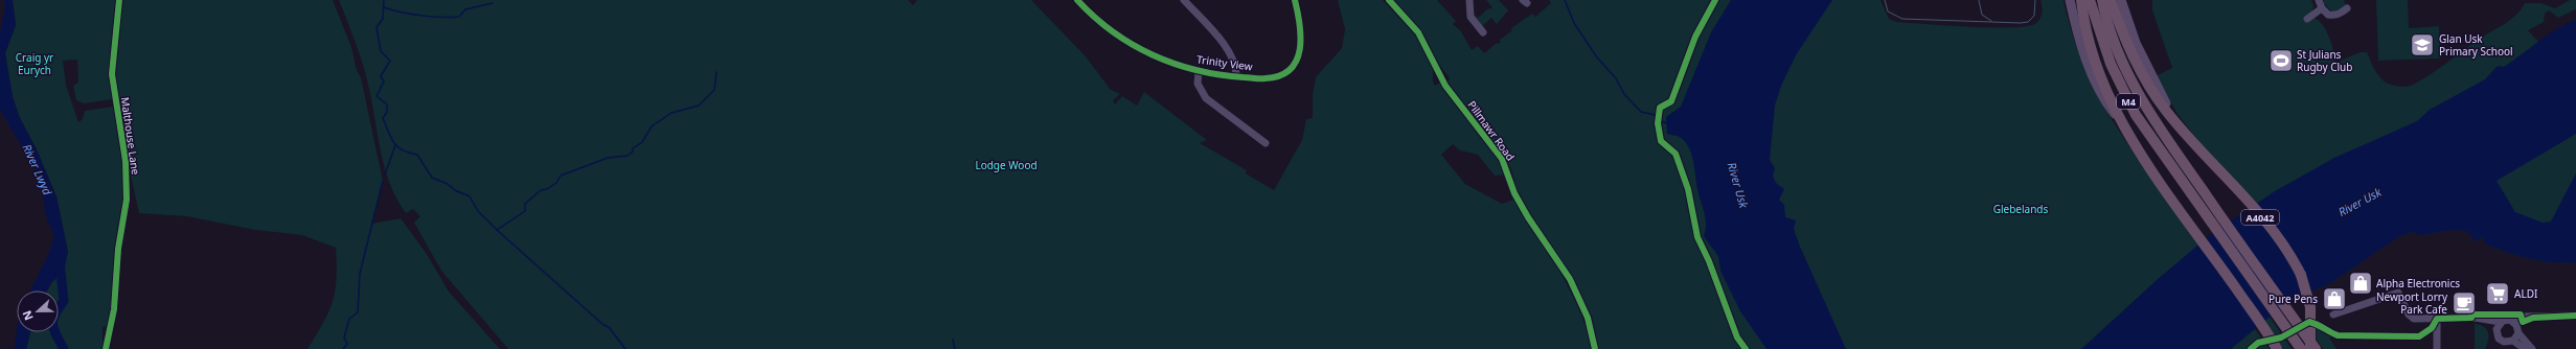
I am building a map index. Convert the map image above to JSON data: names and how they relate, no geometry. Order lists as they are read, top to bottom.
{
  "streets": {
    "highway": ["M4", "A4042"],
    "street": ["Trinity View", "Pillmawr Road", "Malthouse Lane"]
  },
  "crossings": [
    ["M4", "A4042"]
  ],
  "water": ["River Lwyd", "River Usk"],
  "parks": ["Craig yr Eurych", "Lodge Wood", "Glebelands"],
  "places": {
    "school or university": ["Glan Usk Primary School"],
    "sports": ["St Julians Rugby Club"],
    "shop": ["Alpha Electronics", "Pure Pens"],
    "supermarket": ["ALDI"],
    "cafe": ["Newport Lorry Park Cafe"]
  },
  "north": "left"
}
